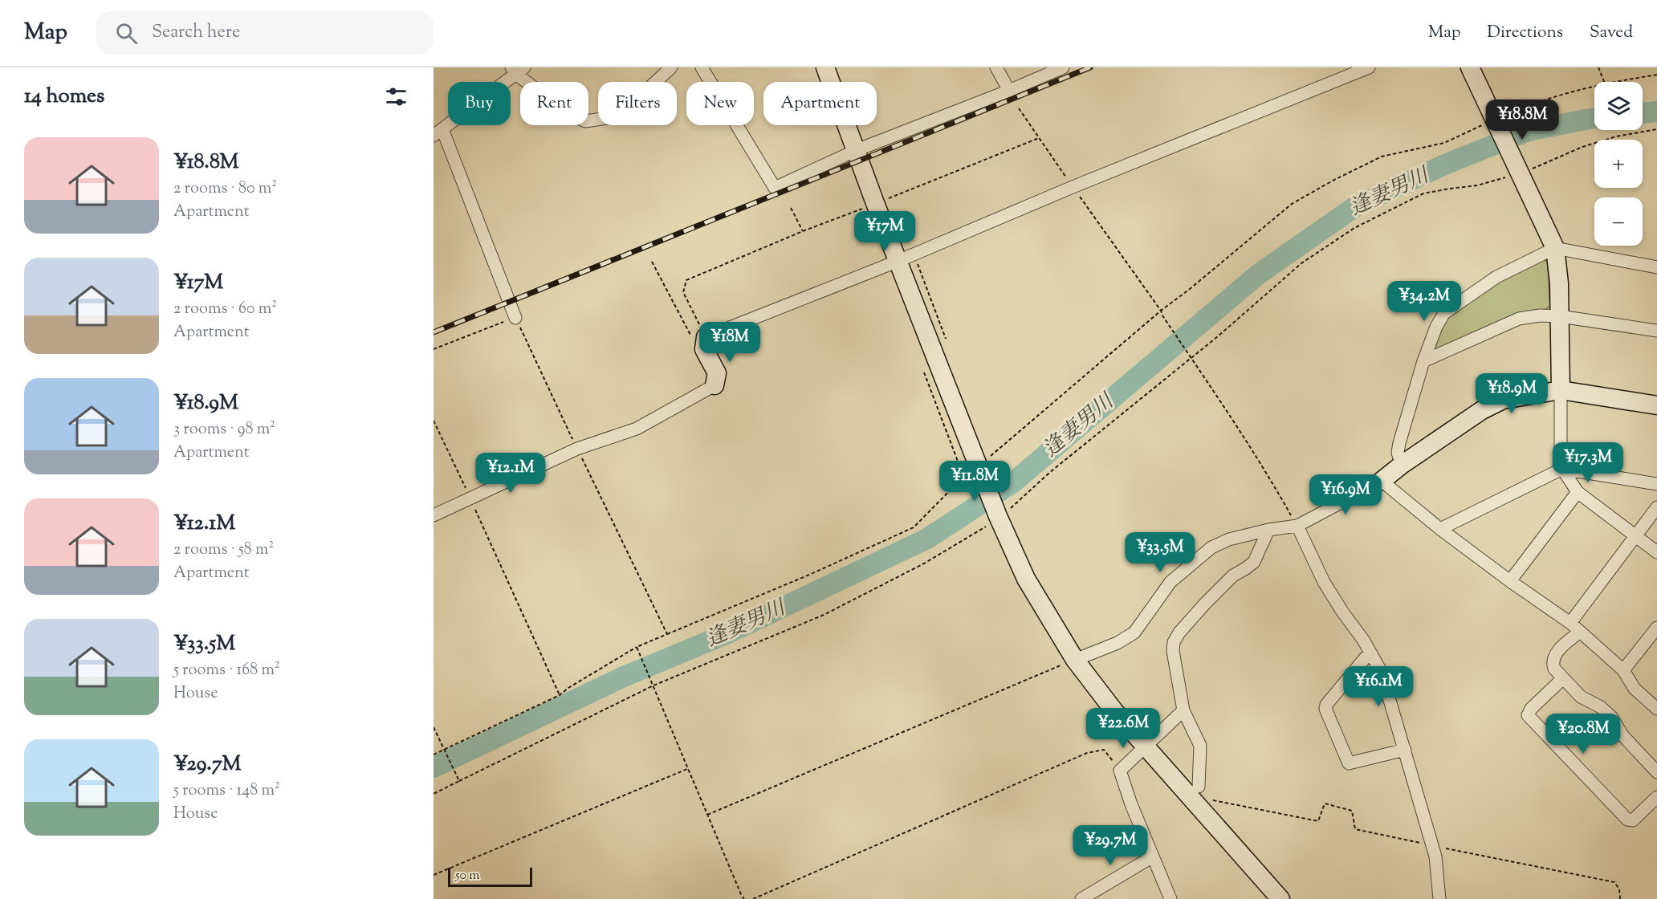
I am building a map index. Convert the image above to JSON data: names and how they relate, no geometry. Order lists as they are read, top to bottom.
{
  "water": ["逢妻男川"],
  "scale_bar": "50 m",
  "page": {
    "header": "Map",
    "search": "Search here",
    "nav": ["Map", "Directions", "Saved"],
    "heading": "14 homes",
    "map_buttons": ["+", "−"],
    "chip": [
      "Buy",
      "Rent",
      "Filters",
      "New",
      "Apartment"
    ],
    "price": [
      "¥18.8M",
      "¥17M",
      "¥34.2M",
      "¥18M",
      "¥18.9M",
      "¥17.3M",
      "¥12.1M",
      "¥11.8M",
      "¥16.9M",
      "¥33.5M",
      "¥16.1M",
      "¥22.6M",
      "¥20.8M",
      "¥29.7M"
    ],
    "list": [
      {
        "name": "¥18.8M",
        "note": "2 rooms · 80 m² · Apartment"
      },
      {
        "name": "¥17M",
        "note": "2 rooms · 60 m² · Apartment"
      },
      {
        "name": "¥18.9M",
        "note": "3 rooms · 98 m² · Apartment"
      },
      {
        "name": "¥12.1M",
        "note": "2 rooms · 58 m² · Apartment"
      },
      {
        "name": "¥33.5M",
        "note": "5 rooms · 168 m² · House"
      },
      {
        "name": "¥29.7M",
        "note": "5 rooms · 148 m² · House"
      }
    ],
    "scale": "50 m"
  }
}
